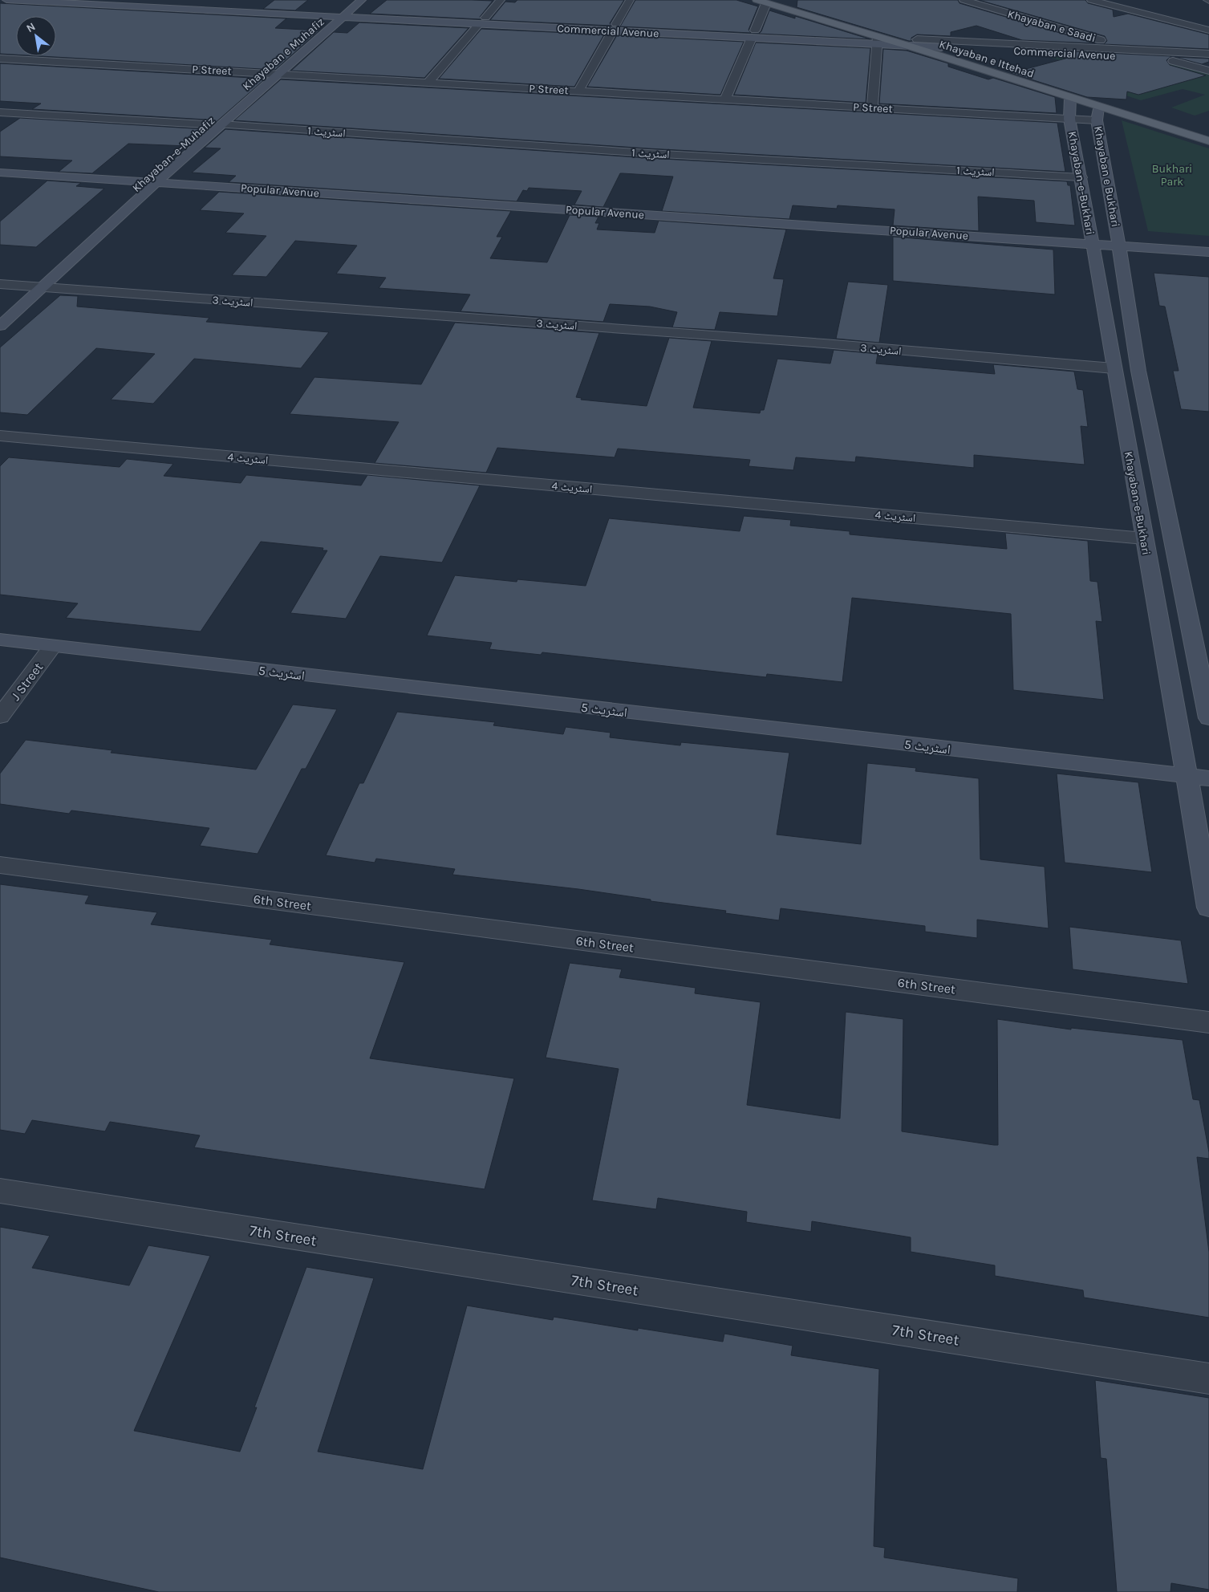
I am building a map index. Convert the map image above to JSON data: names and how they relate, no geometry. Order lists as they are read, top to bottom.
{
  "streets": {
    "main road": ["Khayaban e Ittehad"],
    "street": [
      "Khayaban e Saadi",
      "Commercial Avenue",
      "Khayaban e Muhafiz",
      "P Street",
      "اسٹریٹ 1",
      "Khayaban-e-Muhafiz",
      "Khayaban e Bukhari",
      "Khayaban-e-Bukhari",
      "Popular Avenue",
      "اسٹریٹ 3",
      "اسٹریٹ 4",
      "اسٹریٹ 5",
      "J Street",
      "6th Street",
      "7th Street"
    ]
  },
  "crossings": [
    ["Khayaban e Saadi", "Commercial Avenue"],
    ["Commercial Avenue", "Khayaban e Muhafiz"],
    ["Commercial Avenue", "Khayaban e Ittehad"],
    ["Khayaban e Muhafiz", "P Street"],
    ["Khayaban e Muhafiz", "اسٹریٹ 1"],
    ["Khayaban e Muhafiz", "Khayaban-e-Muhafiz"],
    ["Khayaban e Ittehad", "Khayaban e Bukhari"],
    ["Khayaban e Ittehad", "Khayaban-e-Bukhari"],
    ["P Street", "Khayaban e Bukhari"],
    ["P Street", "Khayaban-e-Bukhari"],
    ["اسٹریٹ 1", "Khayaban-e-Muhafiz"],
    ["اسٹریٹ 1", "Khayaban-e-Bukhari"],
    ["Khayaban-e-Muhafiz", "Popular Avenue"],
    ["Khayaban-e-Muhafiz", "اسٹریٹ 3"],
    ["Khayaban e Bukhari", "Khayaban-e-Bukhari"],
    ["Khayaban e Bukhari", "Popular Avenue"],
    ["Khayaban-e-Bukhari", "Popular Avenue"],
    ["Khayaban-e-Bukhari", "اسٹریٹ 3"],
    ["Khayaban-e-Bukhari", "اسٹریٹ 4"],
    ["Khayaban-e-Bukhari", "اسٹریٹ 5"],
    ["اسٹریٹ 5", "J Street"]
  ],
  "parks": ["Bukhari Park"],
  "north": "top left"
}
